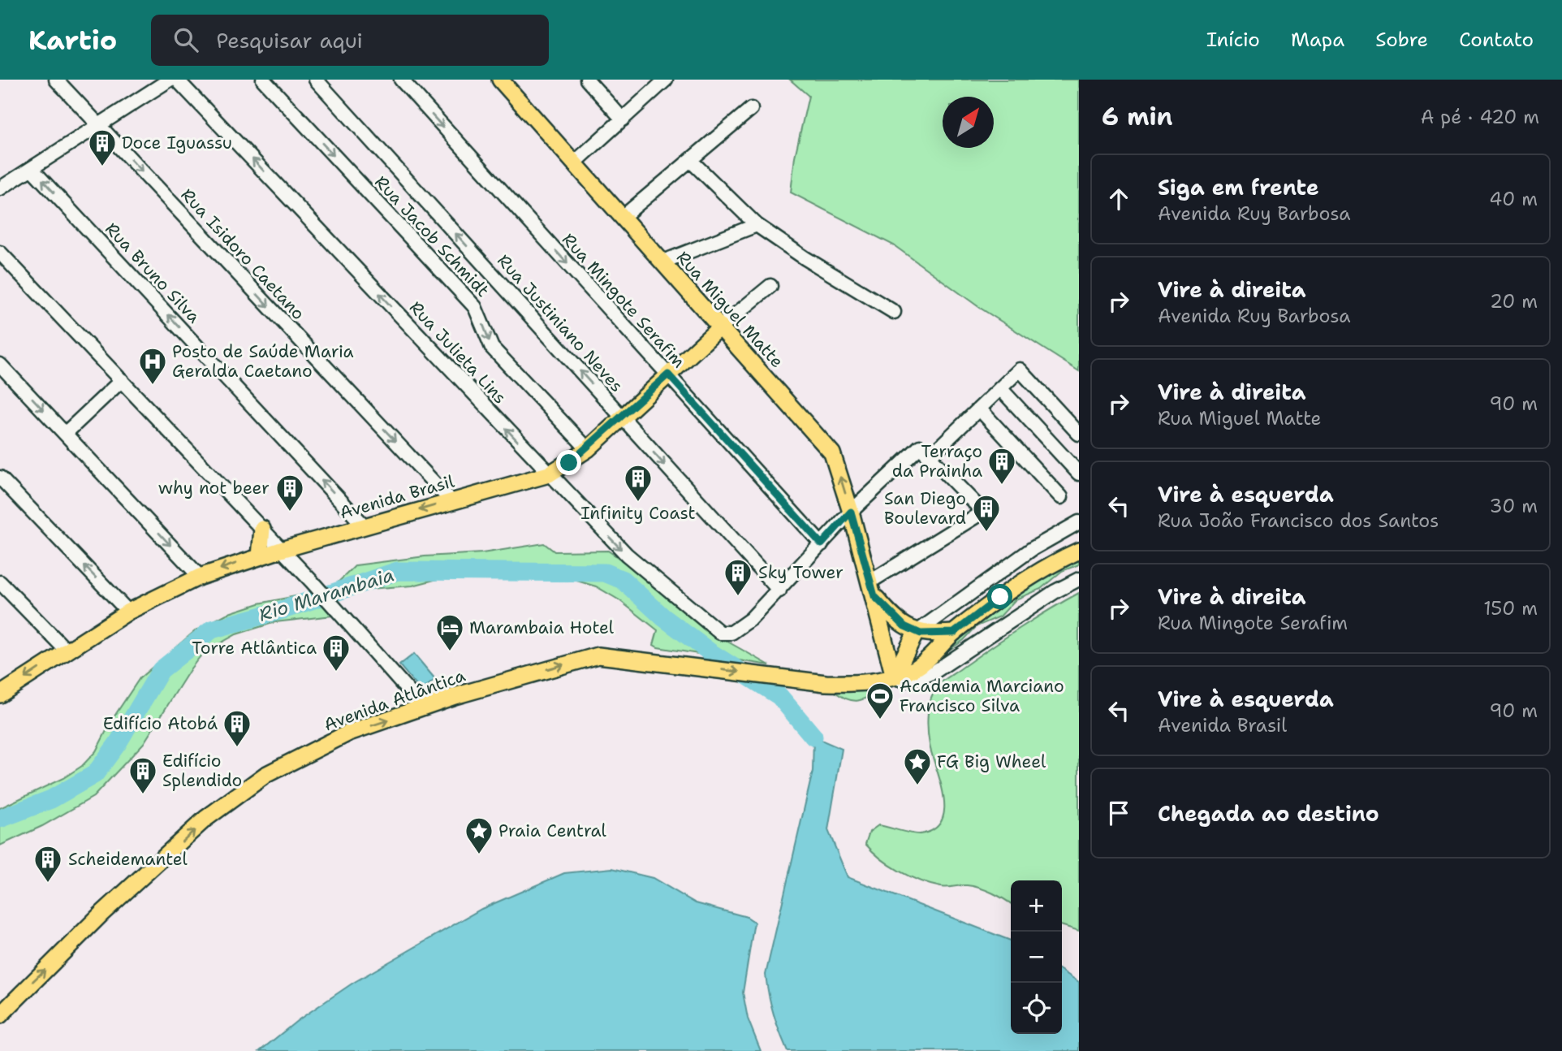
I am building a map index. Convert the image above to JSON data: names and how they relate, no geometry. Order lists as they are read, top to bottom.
{
  "streets": {
    "main road": ["Rua Miguel Matte", "Avenida Brasil", "Avenida Atlântica"],
    "street": [
      "Rua Jacob Schmidt",
      "Rua Isidoro Caetano",
      "Rua Bruno Silva",
      "Rua Mingote Serafim",
      "Rua Justiniano Neves",
      "Rua Julieta Lins"
    ]
  },
  "crossings": [
    ["Rua Jacob Schmidt", "Avenida Brasil"],
    ["Rua Isidoro Caetano", "Avenida Brasil"],
    ["Rua Bruno Silva", "Avenida Brasil"],
    ["Rua Mingote Serafim", "Avenida Brasil"],
    ["Rua Miguel Matte", "Avenida Brasil"],
    ["Rua Miguel Matte", "Avenida Atlântica"],
    ["Rua Justiniano Neves", "Rua Julieta Lins"],
    ["Rua Justiniano Neves", "Avenida Brasil"],
    ["Rua Julieta Lins", "Avenida Brasil"]
  ],
  "one_way": [
    "Rua Jacob Schmidt",
    "Rua Isidoro Caetano",
    "Rua Mingote Serafim",
    "Avenida Atlântica"
  ],
  "water": ["Rio Marambaia"],
  "places": {
    "building": [
      "Doce Iguassu",
      "Terraço da Prainha",
      "Infinity Coast",
      "why not beer",
      "San Diego Boulevard",
      "Sky Tower",
      "Torre Atlântica",
      "Edifício Atobá",
      "Edifício Splendido",
      "Scheidemantel"
    ],
    "hospital": ["Posto de Saúde Maria Geralda Caetano"],
    "hotel": ["Marambaia Hotel"],
    "sports": ["Academia Marciano Francisco Silva"],
    "place": ["FG Big Wheel", "Praia Central"]
  },
  "north": "top right",
  "page": {
    "header": "Kartio",
    "search": "Pesquisar aqui",
    "nav": [
      "Início",
      "Mapa",
      "Sobre",
      "Contato"
    ],
    "heading": ["6 min", "A pé · 420 m"],
    "list": [
      ["Siga em frente", "Avenida Ruy Barbosa", "40 m"],
      ["Vire à direita", "Avenida Ruy Barbosa", "20 m"],
      ["Vire à direita", "Rua Miguel Matte", "90 m"],
      ["Vire à esquerda", "Rua João Francisco dos Santos", "30 m"],
      ["Vire à direita", "Rua Mingote Serafim", "150 m"],
      ["Vire à esquerda", "Avenida Brasil", "90 m"],
      "Chegada ao destino"
    ],
    "map_buttons": ["+", "−"]
  }
}
